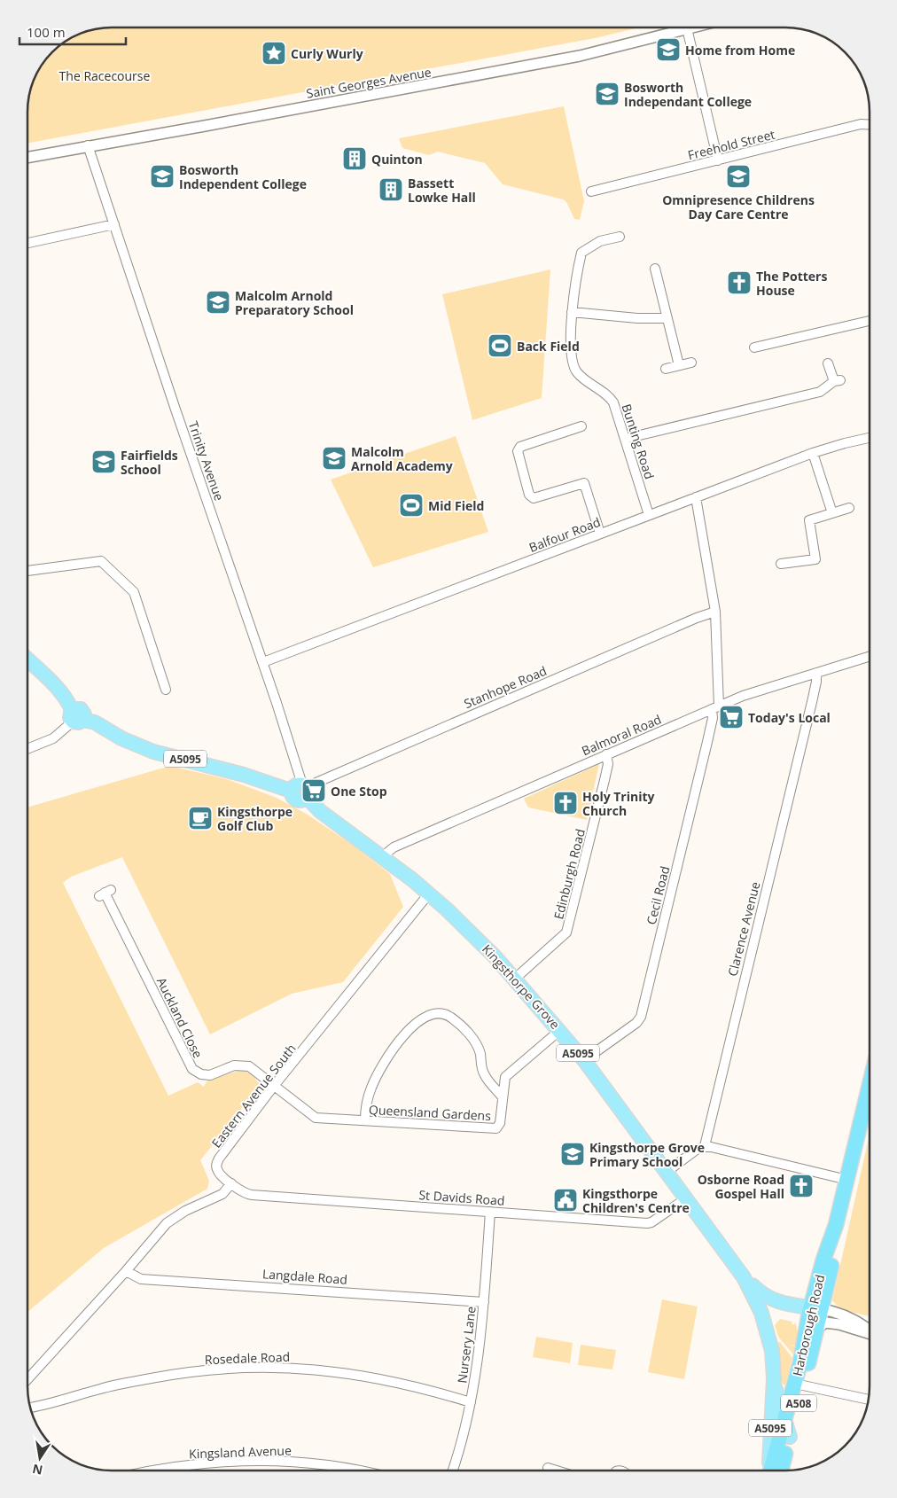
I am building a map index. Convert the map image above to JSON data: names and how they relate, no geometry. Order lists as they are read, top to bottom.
{
  "streets": {
    "highway": ["Harborough Road", "A508"],
    "main road": ["A5095", "Kingsthorpe Grove"],
    "street": [
      "Saint Georges Avenue",
      "Freehold Street",
      "Bunting Road",
      "Trinity Avenue",
      "Balfour Road",
      "Stanhope Road",
      "Balmoral Road",
      "Edinburgh Road",
      "Cecil Road",
      "Clarence Avenue",
      "Auckland Close",
      "Eastern Avenue South",
      "Queensland Gardens",
      "St Davids Road",
      "Langdale Road",
      "Nursery Lane",
      "Rosedale Road",
      "Kingsland Avenue"
    ]
  },
  "crossings": [
    ["Saint Georges Avenue", "Trinity Avenue"],
    ["Bunting Road", "Balfour Road"],
    ["Trinity Avenue", "Balfour Road"],
    ["Trinity Avenue", "Stanhope Road"],
    ["Trinity Avenue", "A5095"],
    ["Trinity Avenue", "Kingsthorpe Grove"],
    ["Balfour Road", "Cecil Road"],
    ["Stanhope Road", "A5095"],
    ["Stanhope Road", "Cecil Road"],
    ["Stanhope Road", "Kingsthorpe Grove"],
    ["Balmoral Road", "Edinburgh Road"],
    ["Balmoral Road", "Cecil Road"],
    ["Balmoral Road", "Clarence Avenue"],
    ["Balmoral Road", "Kingsthorpe Grove"],
    ["A5095", "Kingsthorpe Grove"],
    ["A5095", "Harborough Road"],
    ["Edinburgh Road", "Kingsthorpe Grove"],
    ["Cecil Road", "Kingsthorpe Grove"],
    ["Kingsthorpe Grove", "Eastern Avenue South"],
    ["Kingsthorpe Grove", "St Davids Road"],
    ["Kingsthorpe Grove", "Harborough Road"],
    ["Auckland Close", "Eastern Avenue South"],
    ["Auckland Close", "Queensland Gardens"],
    ["Eastern Avenue South", "Queensland Gardens"],
    ["Eastern Avenue South", "St Davids Road"],
    ["St Davids Road", "Nursery Lane"],
    ["Langdale Road", "Nursery Lane"],
    ["Nursery Lane", "Rosedale Road"]
  ],
  "parks": ["The Racecourse"],
  "places": {
    "school or university": [
      "Home from Home",
      "Bosworth Independant College",
      "Bosworth Independent College",
      "Omnipresence Childrens Day Care Centre",
      "Malcolm Arnold Preparatory School",
      "Malcolm Arnold Academy",
      "Fairfields School",
      "Kingsthorpe Grove Primary School"
    ],
    "place": ["Curly Wurly"],
    "building": ["Quinton", "Bassett Lowke Hall"],
    "church": ["The Potters House", "Holy Trinity Church", "Osborne Road Gospel Hall"],
    "sports": ["Back Field", "Mid Field"],
    "supermarket": ["Today's Local", "One Stop"],
    "cafe": ["Kingsthorpe Golf Club"],
    "public building": ["Kingsthorpe Children's Centre"]
  },
  "scale_bar": "100 m",
  "north": "bottom"
}
